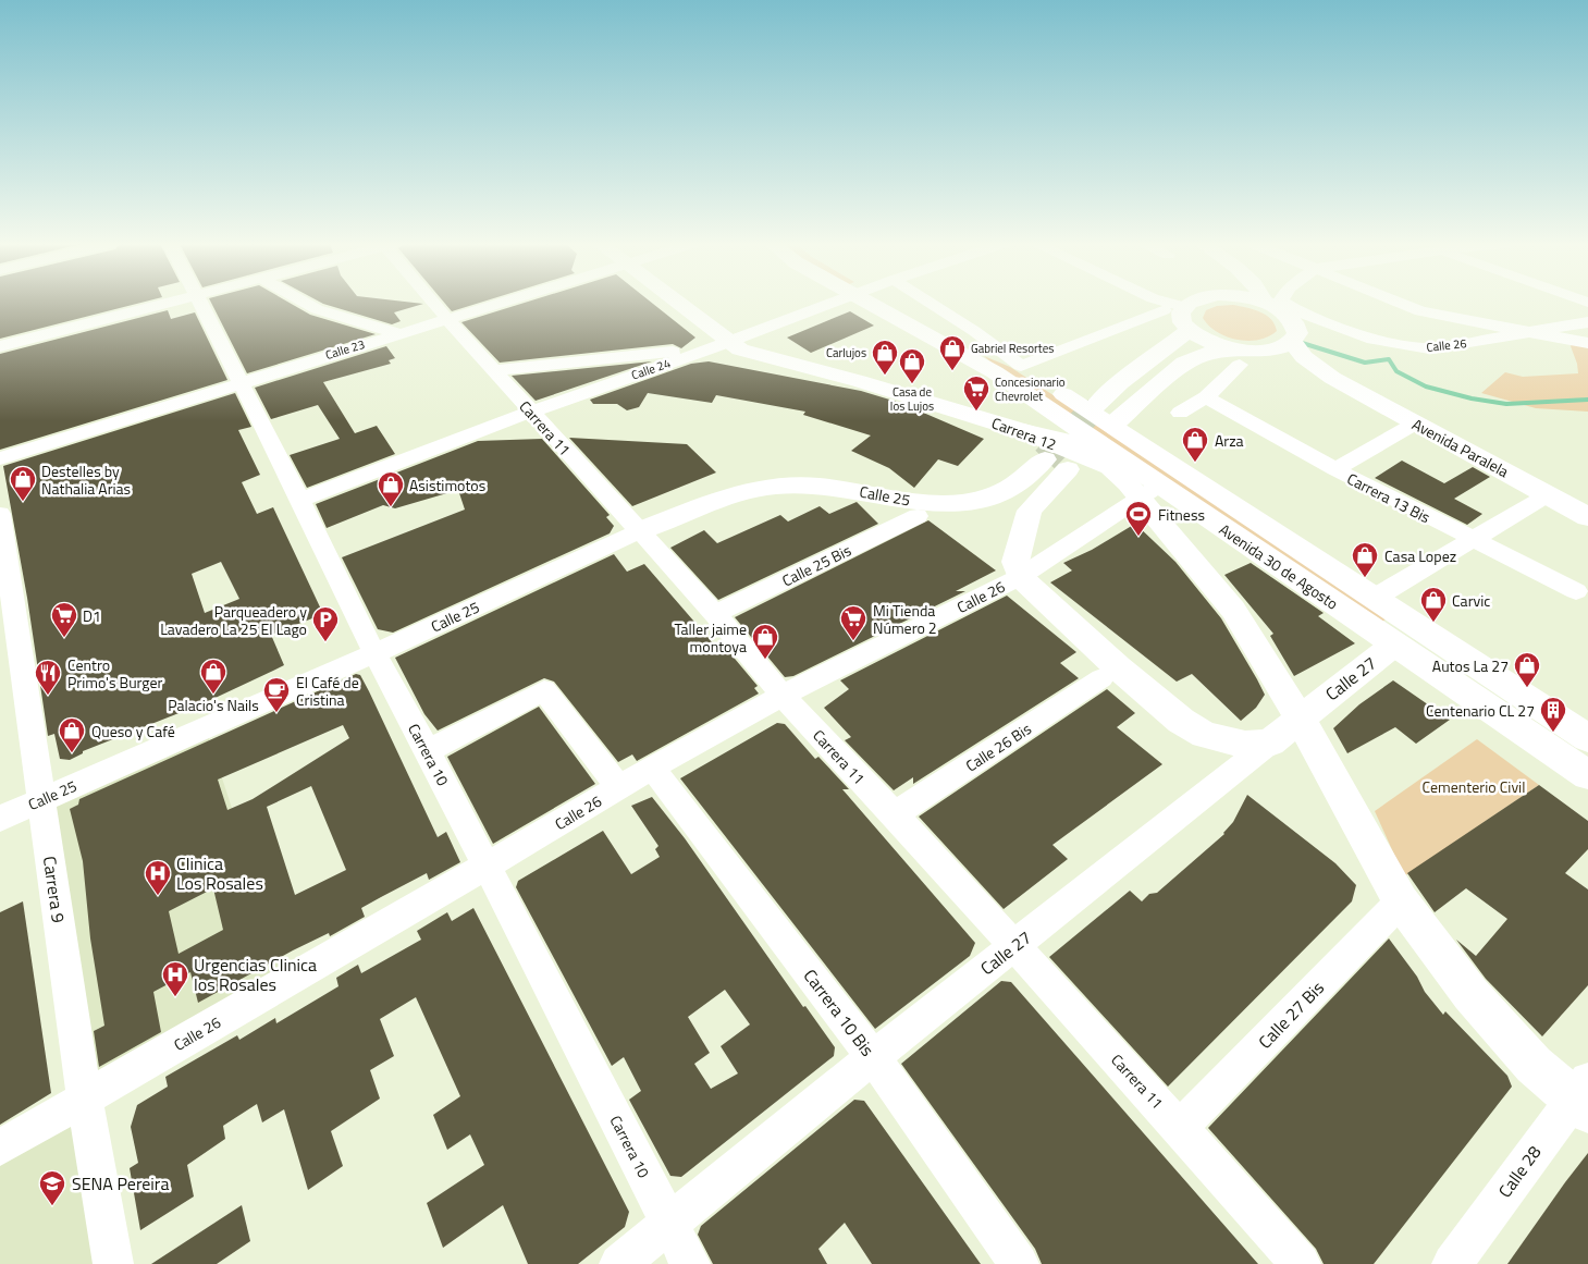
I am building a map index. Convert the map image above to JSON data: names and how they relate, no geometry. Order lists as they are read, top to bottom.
{
  "streets": {
    "main road": [
      "Carrera 12",
      "Avenida Paralela",
      "Calle 25",
      "Avenida 30 de Agosto",
      "Calle 27"
    ],
    "street": [
      "Calle 26",
      "Calle 23",
      "Calle 24",
      "Carrera 11",
      "Carrera 13 Bis",
      "Calle 25 Bis",
      "Calle 26 Bis",
      "Carrera 10",
      "Carrera 9",
      "Carrera 10 Bis",
      "Calle 27 Bis",
      "Calle 28"
    ]
  },
  "crossings": [
    ["Calle 26", "Carrera 11"],
    ["Calle 26", "Carrera 12"],
    ["Calle 26", "Calle 25"],
    ["Calle 26", "Avenida 30 de Agosto"],
    ["Calle 26", "Carrera 10"],
    ["Calle 26", "Carrera 9"],
    ["Calle 26", "Carrera 10 Bis"],
    ["Calle 23", "Carrera 11"],
    ["Calle 23", "Carrera 10"],
    ["Calle 24", "Carrera 11"],
    ["Calle 24", "Carrera 12"],
    ["Calle 24", "Carrera 10"],
    ["Carrera 11", "Calle 25"],
    ["Carrera 11", "Calle 25 Bis"],
    ["Carrera 11", "Calle 27"],
    ["Carrera 11", "Calle 26 Bis"],
    ["Carrera 11", "Calle 27 Bis"],
    ["Carrera 12", "Avenida 30 de Agosto"],
    ["Carrera 12", "Calle 27"],
    ["Carrera 12", "Calle 27 Bis"],
    ["Carrera 12", "Calle 28"],
    ["Calle 25", "Calle 25 Bis"],
    ["Calle 25", "Carrera 10"],
    ["Calle 25", "Carrera 9"],
    ["Avenida 30 de Agosto", "Calle 27"],
    ["Calle 27", "Carrera 10"],
    ["Calle 27", "Carrera 10 Bis"]
  ],
  "parks": ["Cementerio Civil"],
  "places": {
    "shop": [
      "Gabriel Resortes",
      "Carlujos",
      "Casa de los Lujos",
      "Arza",
      "Destelles by Nathalia Arias",
      "Asistimotos",
      "Casa Lopez",
      "Carvic",
      "Taller jaime montoya",
      "Autos La 27",
      "Palacio's Nails",
      "Queso y Café"
    ],
    "supermarket": ["Concesionario Chevrolet", "D1", "Mi Tienda Número 2"],
    "sports": ["Fitness"],
    "parking": ["Parqueadero y Lavadero La 25 El Lago"],
    "restaurant": ["Centro Primo's Burger"],
    "cafe": ["El Café de Cristina"],
    "building": ["Centenario CL 27"],
    "hospital": ["Clinica Los Rosales", "Urgencias Clinica los Rosales"],
    "school or university": ["SENA Pereira"]
  }
}
